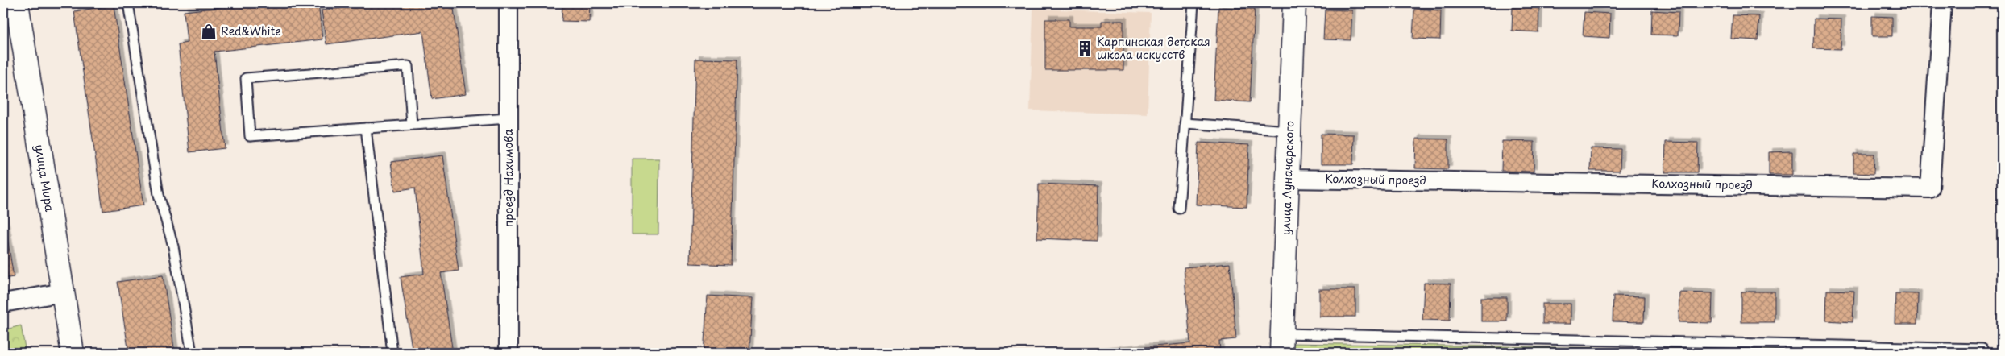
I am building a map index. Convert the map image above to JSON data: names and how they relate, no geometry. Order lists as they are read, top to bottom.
{
  "streets": {
    "main road": ["улица Мира", "улица Луначарского"],
    "street": ["проезд Нахимова", "Колхозный проезд"]
  },
  "crossings": [
    ["улица Луначарского", "Колхозный проезд"]
  ],
  "places": {
    "shop": ["Red&White"],
    "building": ["Карпинская детская школа искусств"]
  }
}
